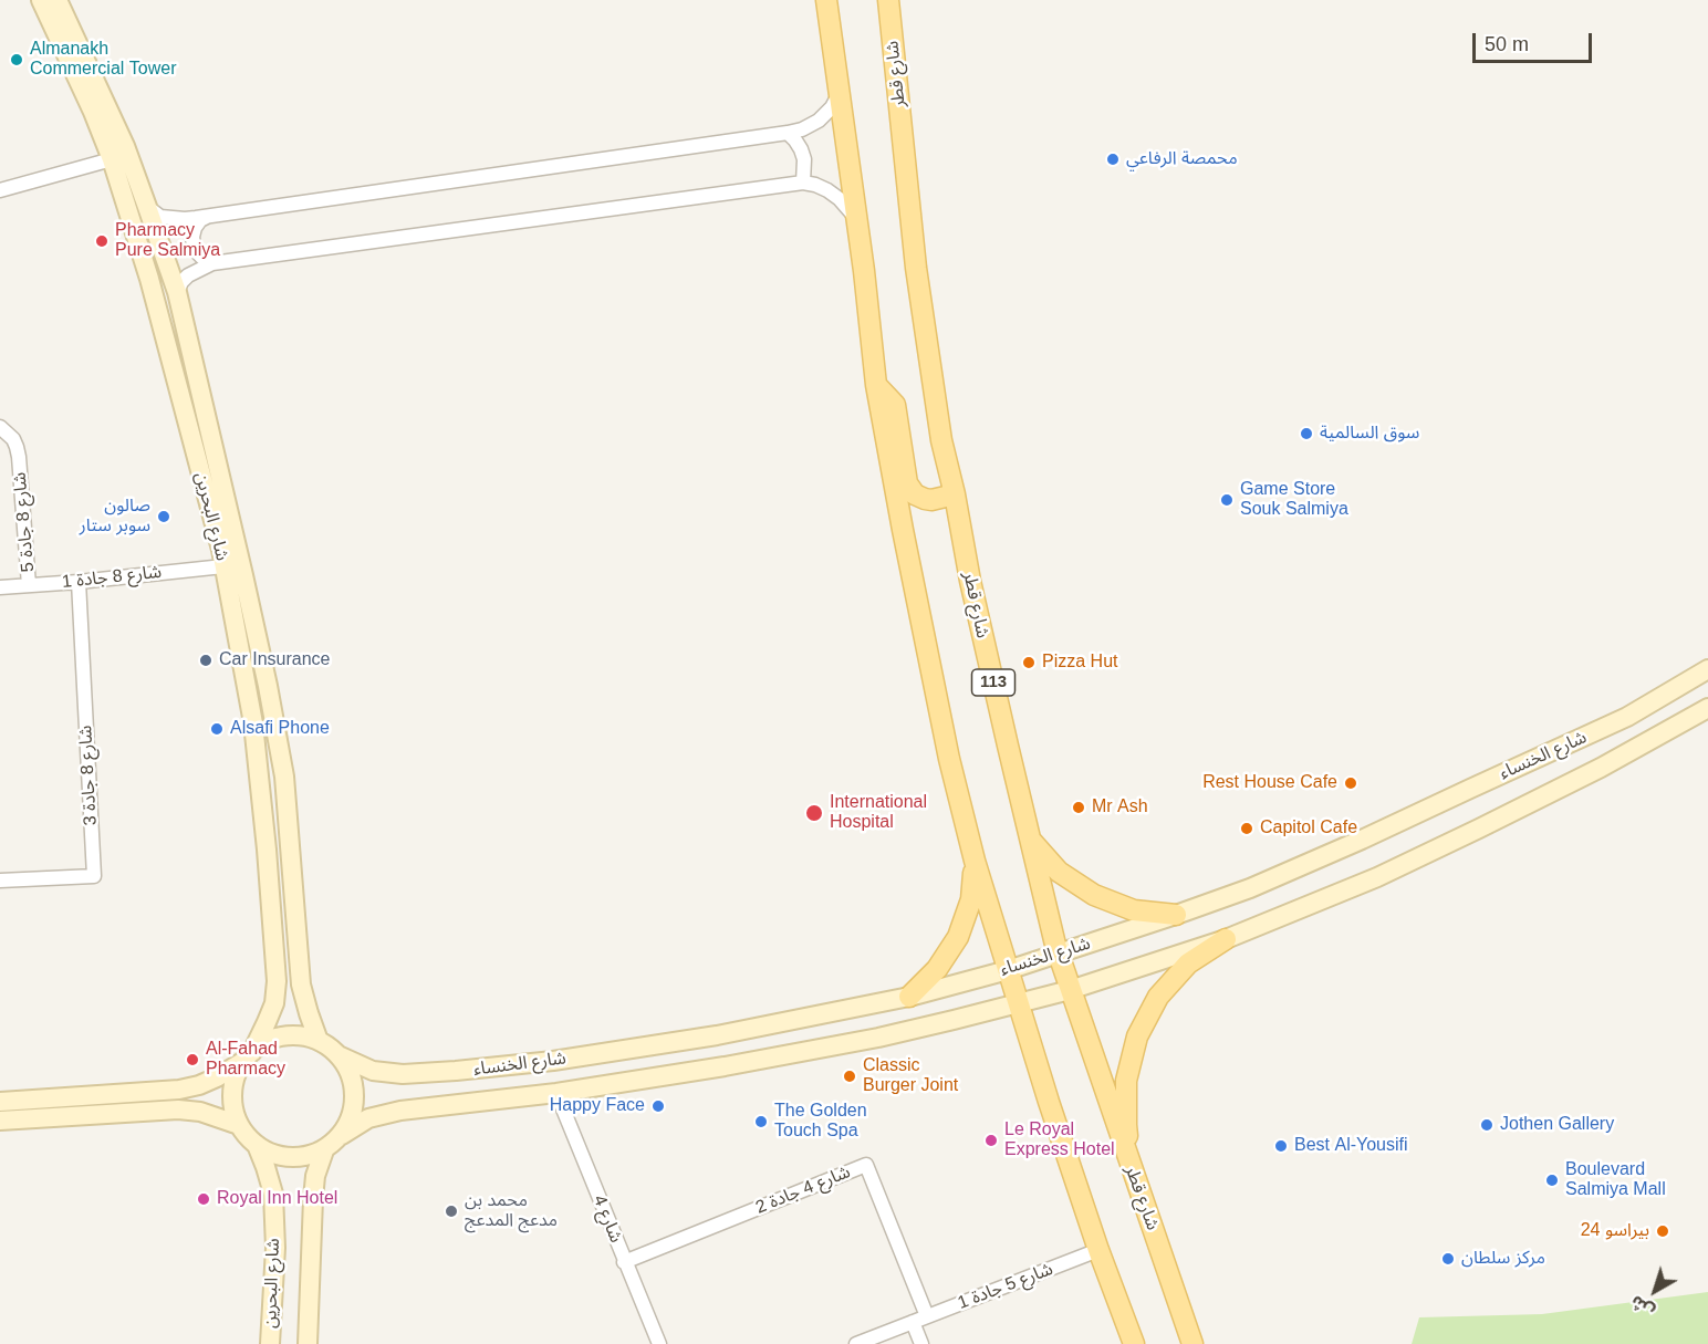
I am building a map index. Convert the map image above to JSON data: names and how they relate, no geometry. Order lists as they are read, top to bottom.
{
  "streets": {
    "main road": ["شارع قطر", "113"],
    "street": [
      "شارع البحرين",
      "شارع 8 جادة 5",
      "شارع 8 جادة 1",
      "شارع الخنساء",
      "شارع 8 جادة 3",
      "شارع 4 جادة 2",
      "شارع 4",
      "شارع 5 جادة 1"
    ]
  },
  "crossings": [
    ["شارع قطر", "شارع الخنساء"],
    ["شارع البحرين", "شارع 8 جادة 1"],
    ["شارع البحرين", "شارع الخنساء"],
    ["شارع 8 جادة 5", "شارع 8 جادة 1"],
    ["شارع 8 جادة 1", "شارع 8 جادة 3"],
    ["شارع الخنساء", "شارع 4"],
    ["شارع 4 جادة 2", "شارع 4"],
    ["شارع 4 جادة 2", "شارع 5 جادة 1"]
  ],
  "places": [
    "Almanakh Commercial Tower",
    "محمصة الرفاعي",
    "Pharmacy Pure Salmiya",
    "سوق السالمية",
    "Game Store Souk Salmiya",
    "صالون سوبر ستار",
    "Car Insurance",
    "Pizza Hut",
    "Alsafi Phone",
    "Rest House Cafe",
    "Mr Ash",
    "International Hospital",
    "Capitol Cafe",
    "Al-Fahad Pharmacy",
    "Classic Burger Joint",
    "Happy Face",
    "The Golden Touch Spa",
    "Jothen Gallery",
    "Le Royal Express Hotel",
    "Best Al-Yousifi",
    "Boulevard Salmiya Mall",
    "Royal Inn Hotel",
    "محمد بن مدعج المدعج",
    "24 بيراسو",
    "مركز سلطان"
  ],
  "scale_bar": "50 m",
  "north": "bottom left"
}
